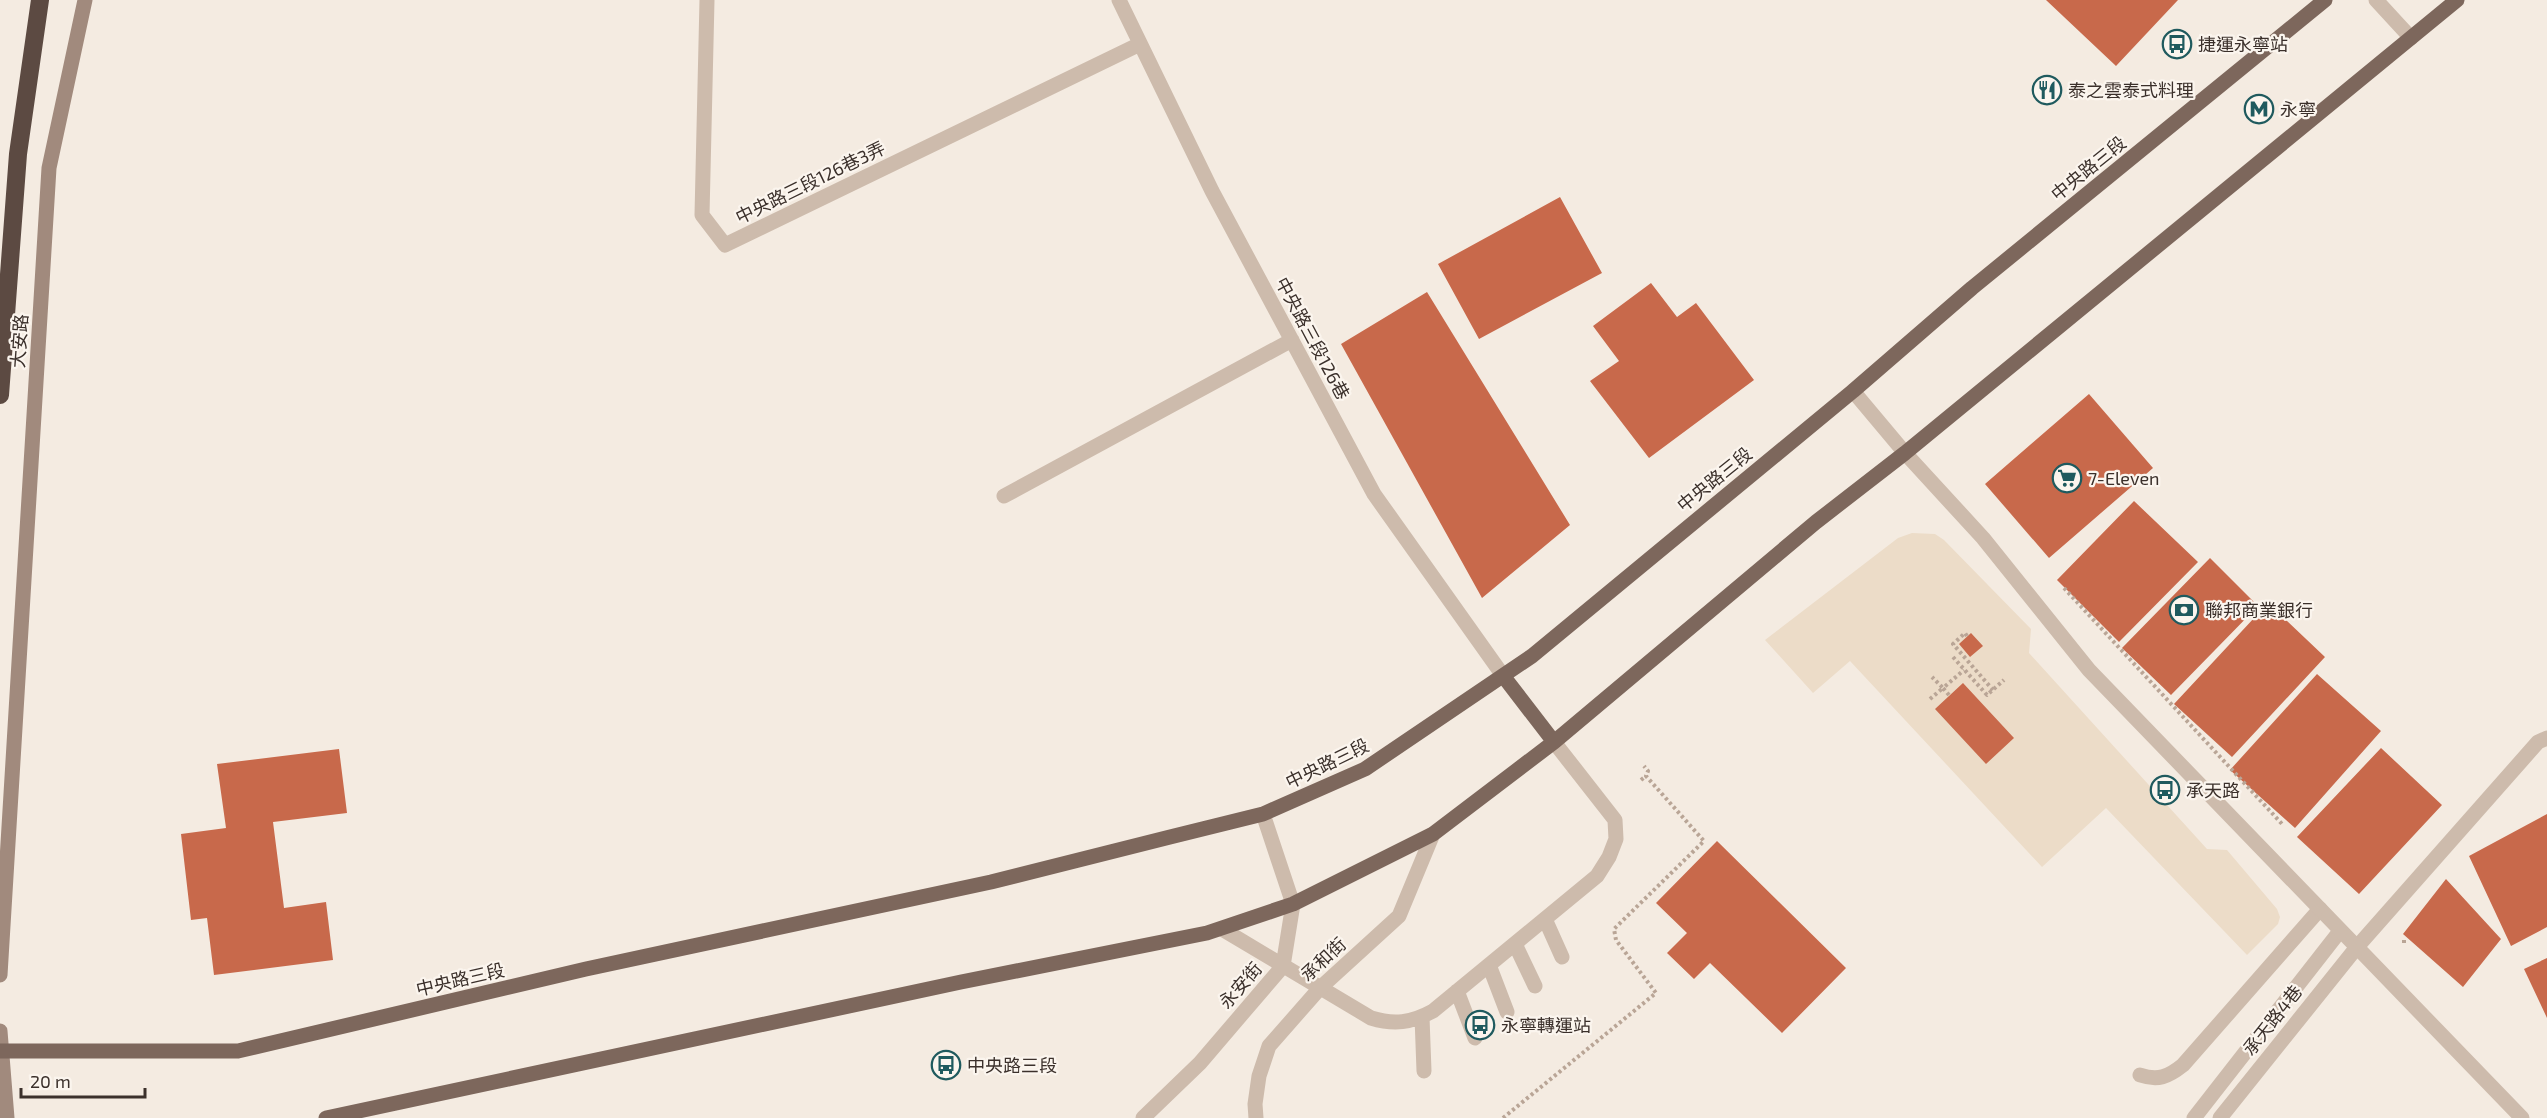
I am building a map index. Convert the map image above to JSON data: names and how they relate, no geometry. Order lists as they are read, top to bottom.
{
  "streets": {
    "main road": ["中央路三段"],
    "street": [
      "中央路三段126巷3弄",
      "中央路三段126巷",
      "大安路",
      "承和街",
      "永安街",
      "承天路4巷"
    ]
  },
  "crossings": [
    ["中央路三段", "中央路三段126巷"],
    ["中央路三段", "永安街"],
    ["中央路三段126巷3弄", "中央路三段126巷"]
  ],
  "places": {
    "bus stop": [
      "捷運永寧站",
      "承天路",
      "永寧轉運站",
      "中央路三段"
    ],
    "restaurant": ["泰之雲泰式料理"],
    "metro station": ["永寧"],
    "supermarket": ["7-Eleven"],
    "bank": ["聯邦商業銀行"]
  },
  "scale_bar": "20 m"
}
